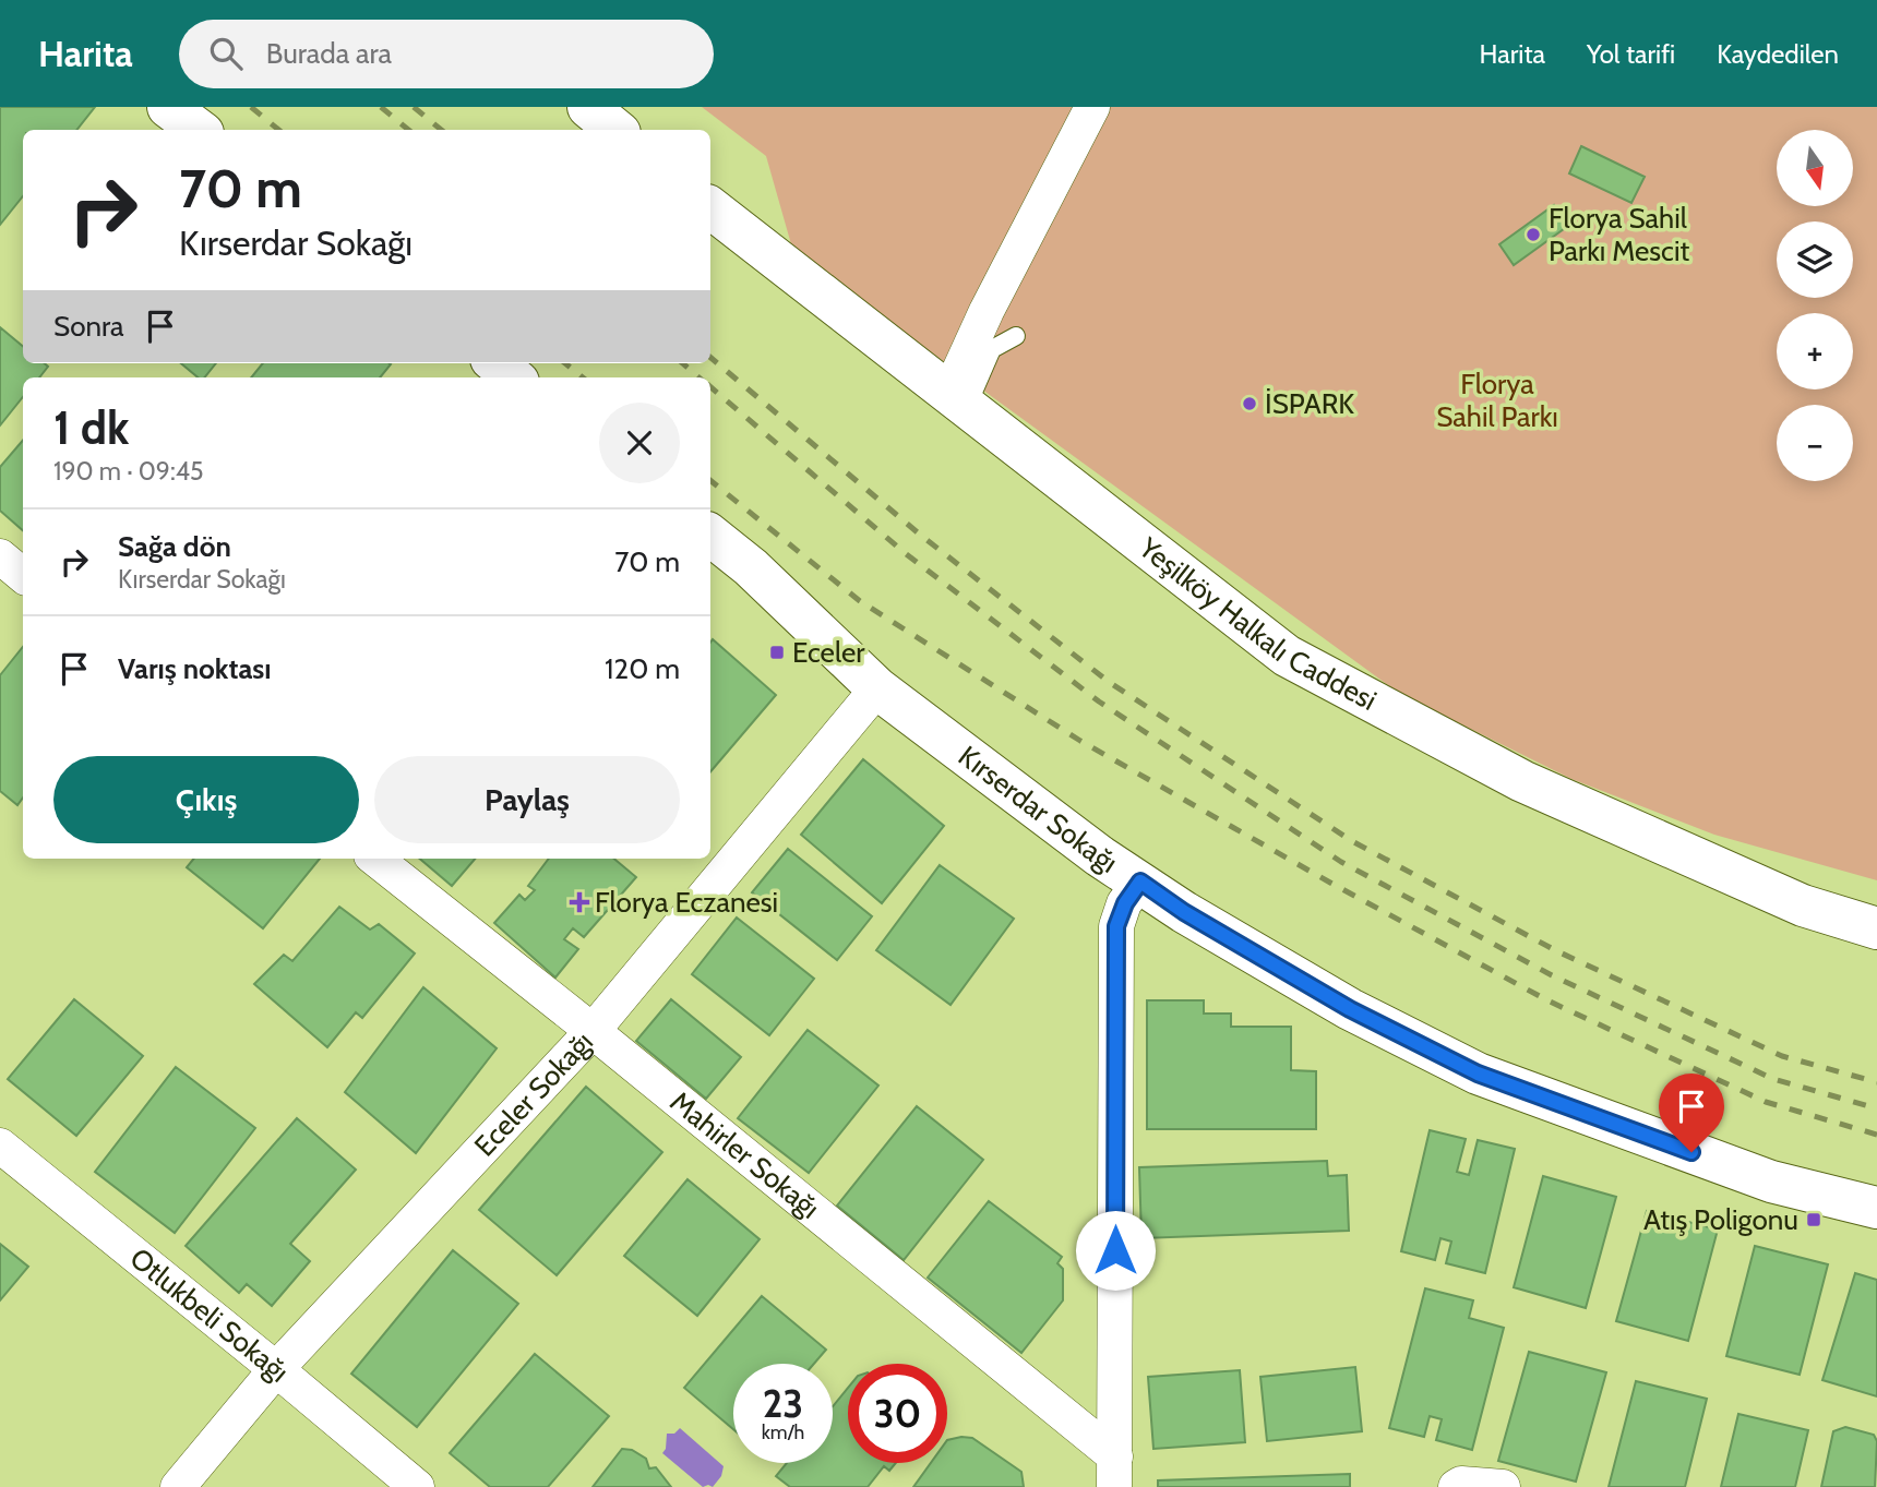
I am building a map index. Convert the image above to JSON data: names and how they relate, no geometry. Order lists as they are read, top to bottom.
{
  "streets": {
    "main road": ["Yeşilköy Halkalı Caddesi", "Kırserdar Sokağı"],
    "street": ["Eceler Sokağı", "Mahirler Sokağı", "Otlukbeli Sokağı"]
  },
  "crossings": [
    ["Kırserdar Sokağı", "Eceler Sokağı"],
    ["Eceler Sokağı", "Mahirler Sokağı"],
    ["Eceler Sokağı", "Otlukbeli Sokağı"]
  ],
  "parks": ["Florya Sahil Parkı"],
  "places": {
    "other": ["Florya Sahil Parkı Mescit", "İSPARK"],
    "transit": ["Eceler", "Atış Poligonu"],
    "health": ["Florya Eczanesi"]
  },
  "north": "bottom",
  "page": {
    "header": "Harita",
    "search": "Burada ara",
    "nav": ["Harita", "Yol tarifi", "Kaydedilen"],
    "map_buttons": ["+", "−"],
    "turn": ["70 m", "Kırserdar Sokağı"],
    "then": "Sonra",
    "heading": ["1 dk", "190 m · 09:45"],
    "list": [
      {
        "name": "Sağa dön",
        "note": "Kırserdar Sokağı",
        "value": "70 m"
      },
      {
        "name": "Varış noktası",
        "value": "120 m"
      }
    ],
    "buttons": ["Çıkış", "Paylaş"],
    "speed": "23 km/h",
    "limit": "30"
  }
}
